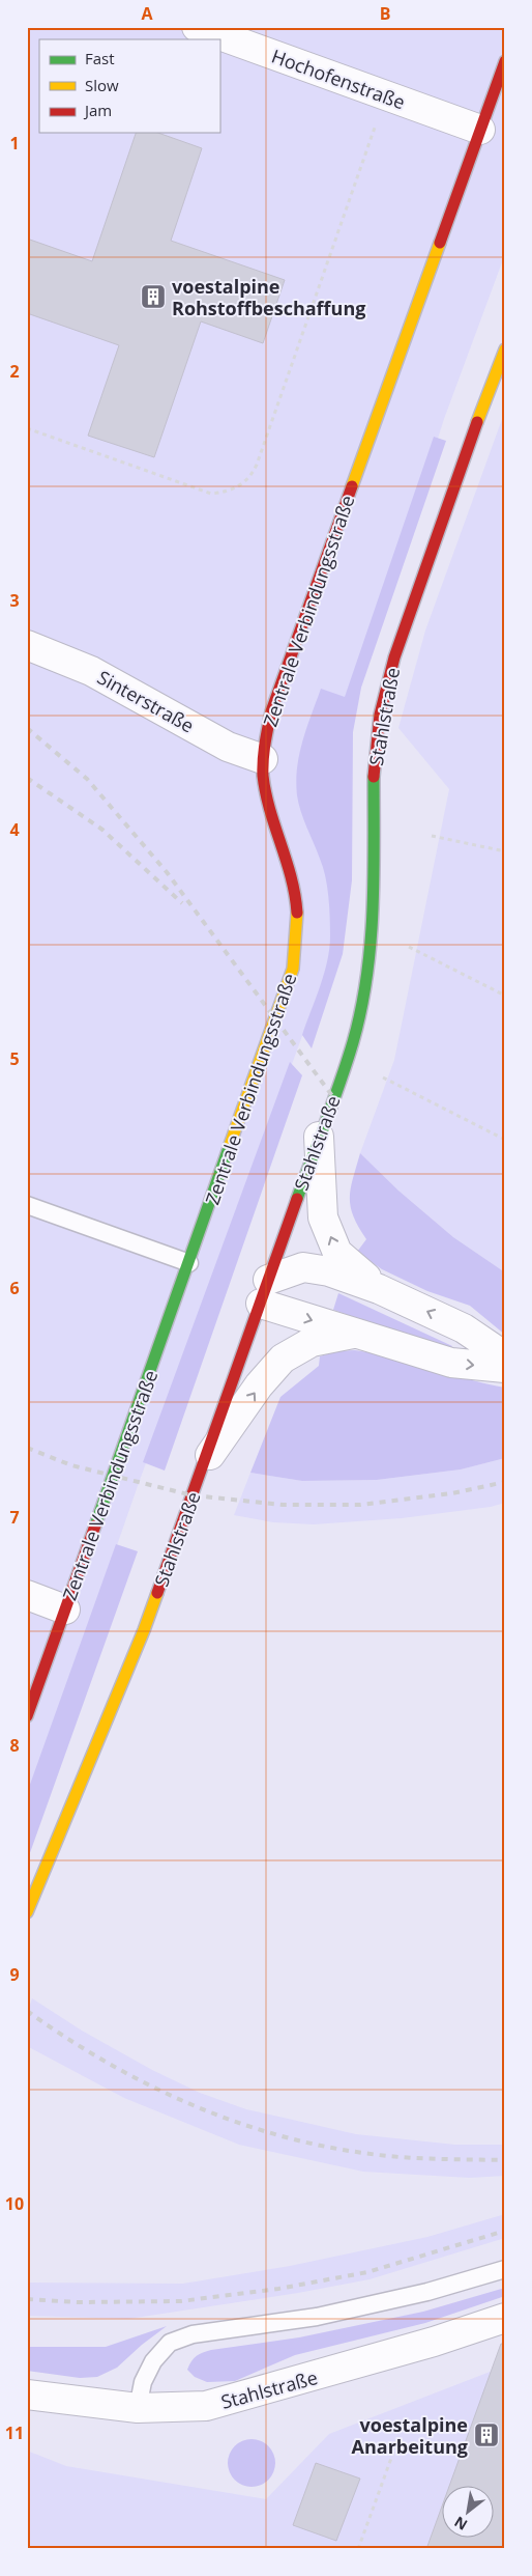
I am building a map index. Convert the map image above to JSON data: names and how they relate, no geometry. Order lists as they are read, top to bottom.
{
  "streets": {
    "street": [
      "Hochofenstraße",
      "Zentrale Verbindungsstraße",
      "Sinterstraße",
      "Stahlstraße"
    ]
  },
  "crossings": [
    ["Hochofenstraße", "Zentrale Verbindungsstraße"],
    ["Zentrale Verbindungsstraße", "Sinterstraße"]
  ],
  "places": {
    "building": ["voestalpine Rohstoffbeschaffung", "voestalpine Anarbeitung"]
  },
  "legend": ["Fast", "Slow", "Jam"],
  "north": "bottom left",
  "grid": {
    "columns": ["A", "B"],
    "rows": [
      "1",
      "2",
      "3",
      "4",
      "5",
      "6",
      "7",
      "8",
      "9",
      "10",
      "11"
    ]
  }
}
